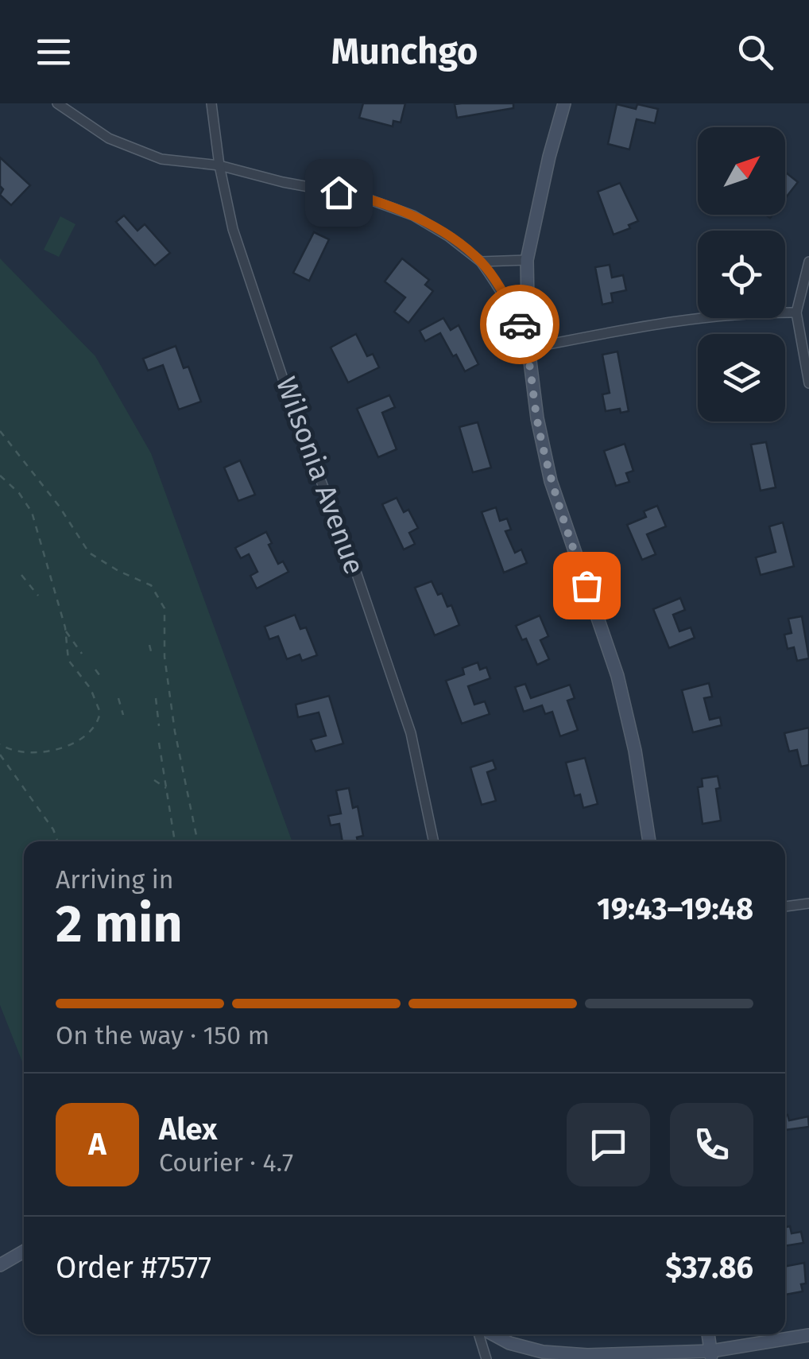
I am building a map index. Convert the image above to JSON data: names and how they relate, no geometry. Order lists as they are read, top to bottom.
{
  "streets": {
    "street": ["Wilsonia Avenue"]
  },
  "north": "top right",
  "page": {
    "header": "Munchgo",
    "heading": ["2 min", "Arriving in", "19:43–19:48"],
    "panel": [
      "Alex",
      "Courier · 4.7",
      "Order #7577",
      "$37.86"
    ],
    "bar": "On the way · 150 m",
    "round": "A"
  }
}
